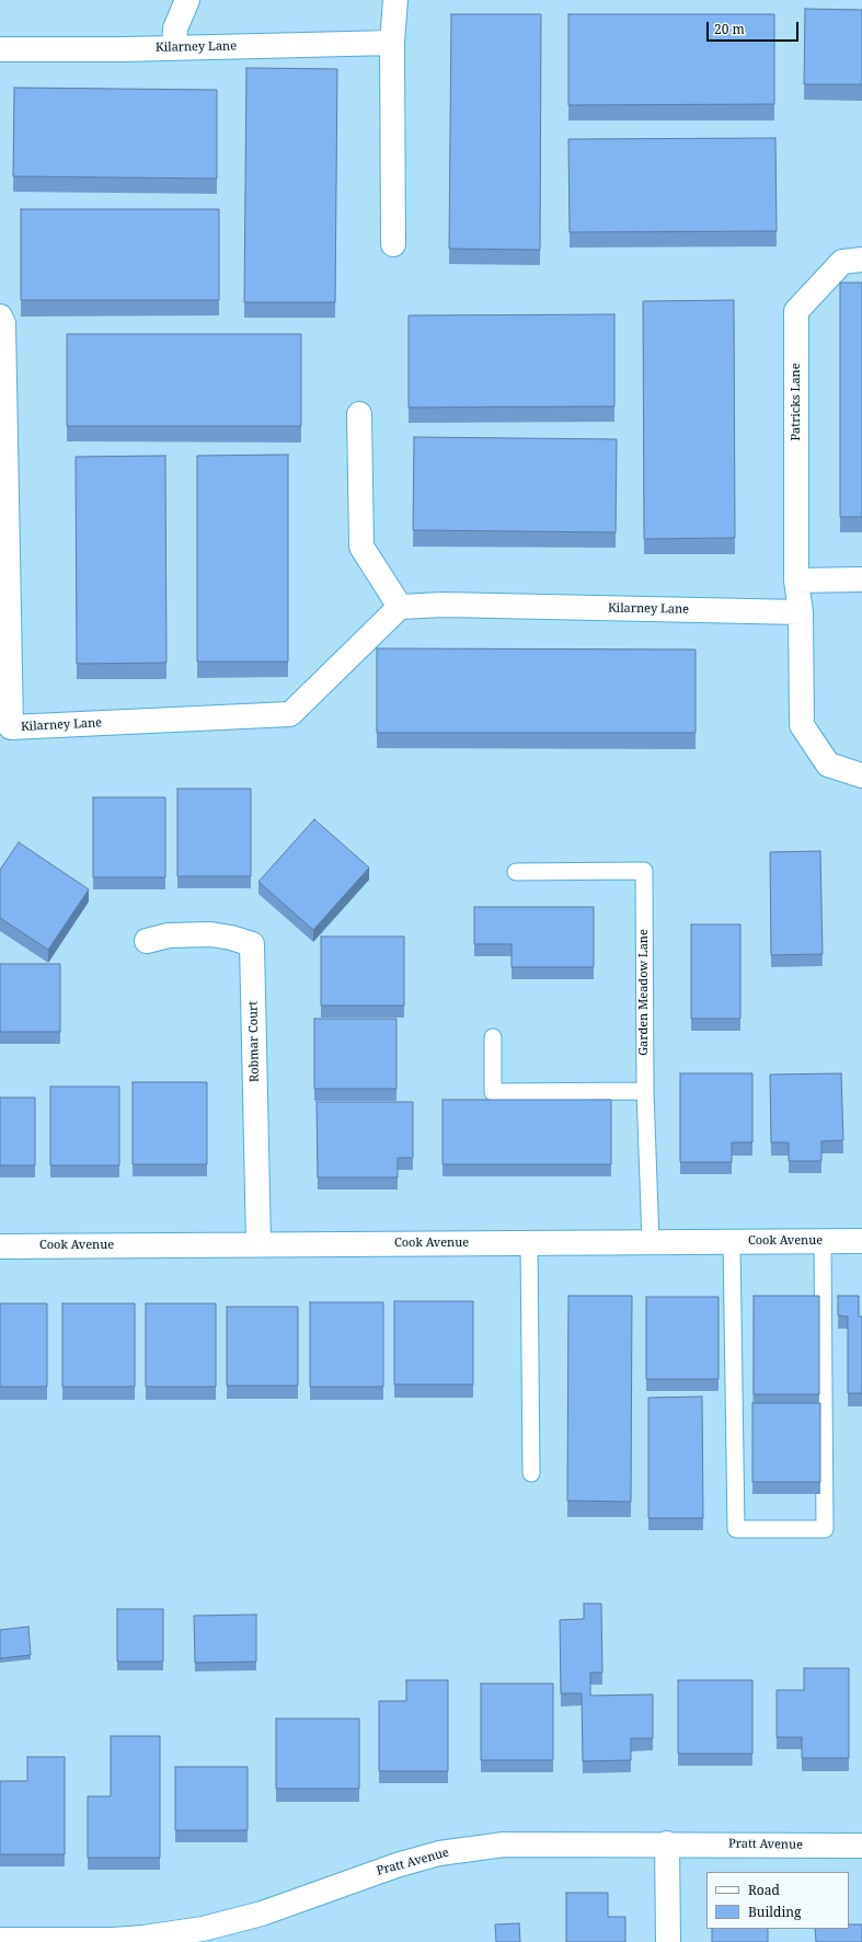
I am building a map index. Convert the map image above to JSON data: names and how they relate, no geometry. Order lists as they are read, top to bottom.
{
  "streets": {
    "street": [
      "Kilarney Lane",
      "Patricks Lane",
      "Robmar Court",
      "Cook Avenue",
      "Pratt Avenue"
    ],
    "lane": ["Garden Meadow Lane"]
  },
  "crossings": [
    ["Garden Meadow Lane", "Cook Avenue"],
    ["Robmar Court", "Cook Avenue"]
  ],
  "legend": ["Road", "Building"],
  "scale_bar": "20 m"
}
